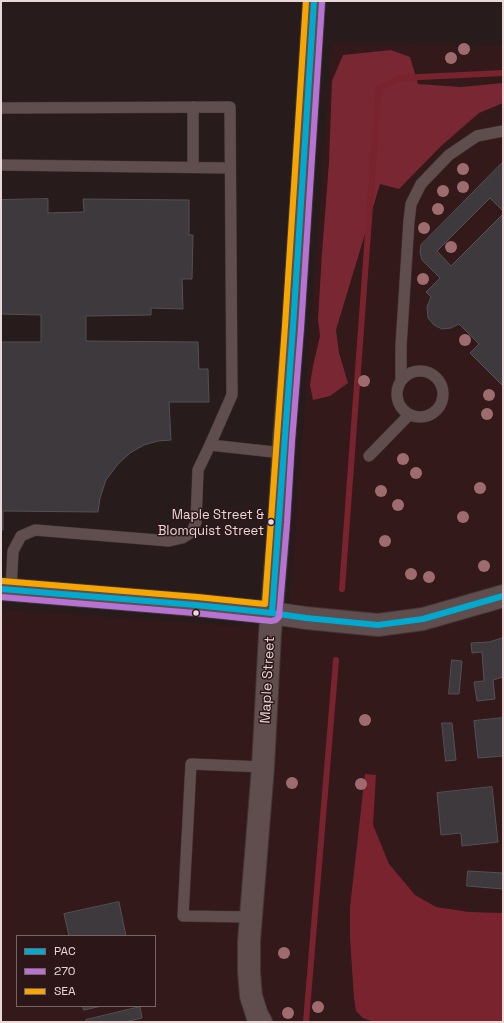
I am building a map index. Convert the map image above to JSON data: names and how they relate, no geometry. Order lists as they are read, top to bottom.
{
  "streets": {
    "street": ["Maple Street"]
  },
  "places": ["Maple Street & Blomquist Street"],
  "lines": ["transit line PAC", "transit line SEA", "transit line 270"],
  "legend": ["PAC", "270", "SEA"]
}
